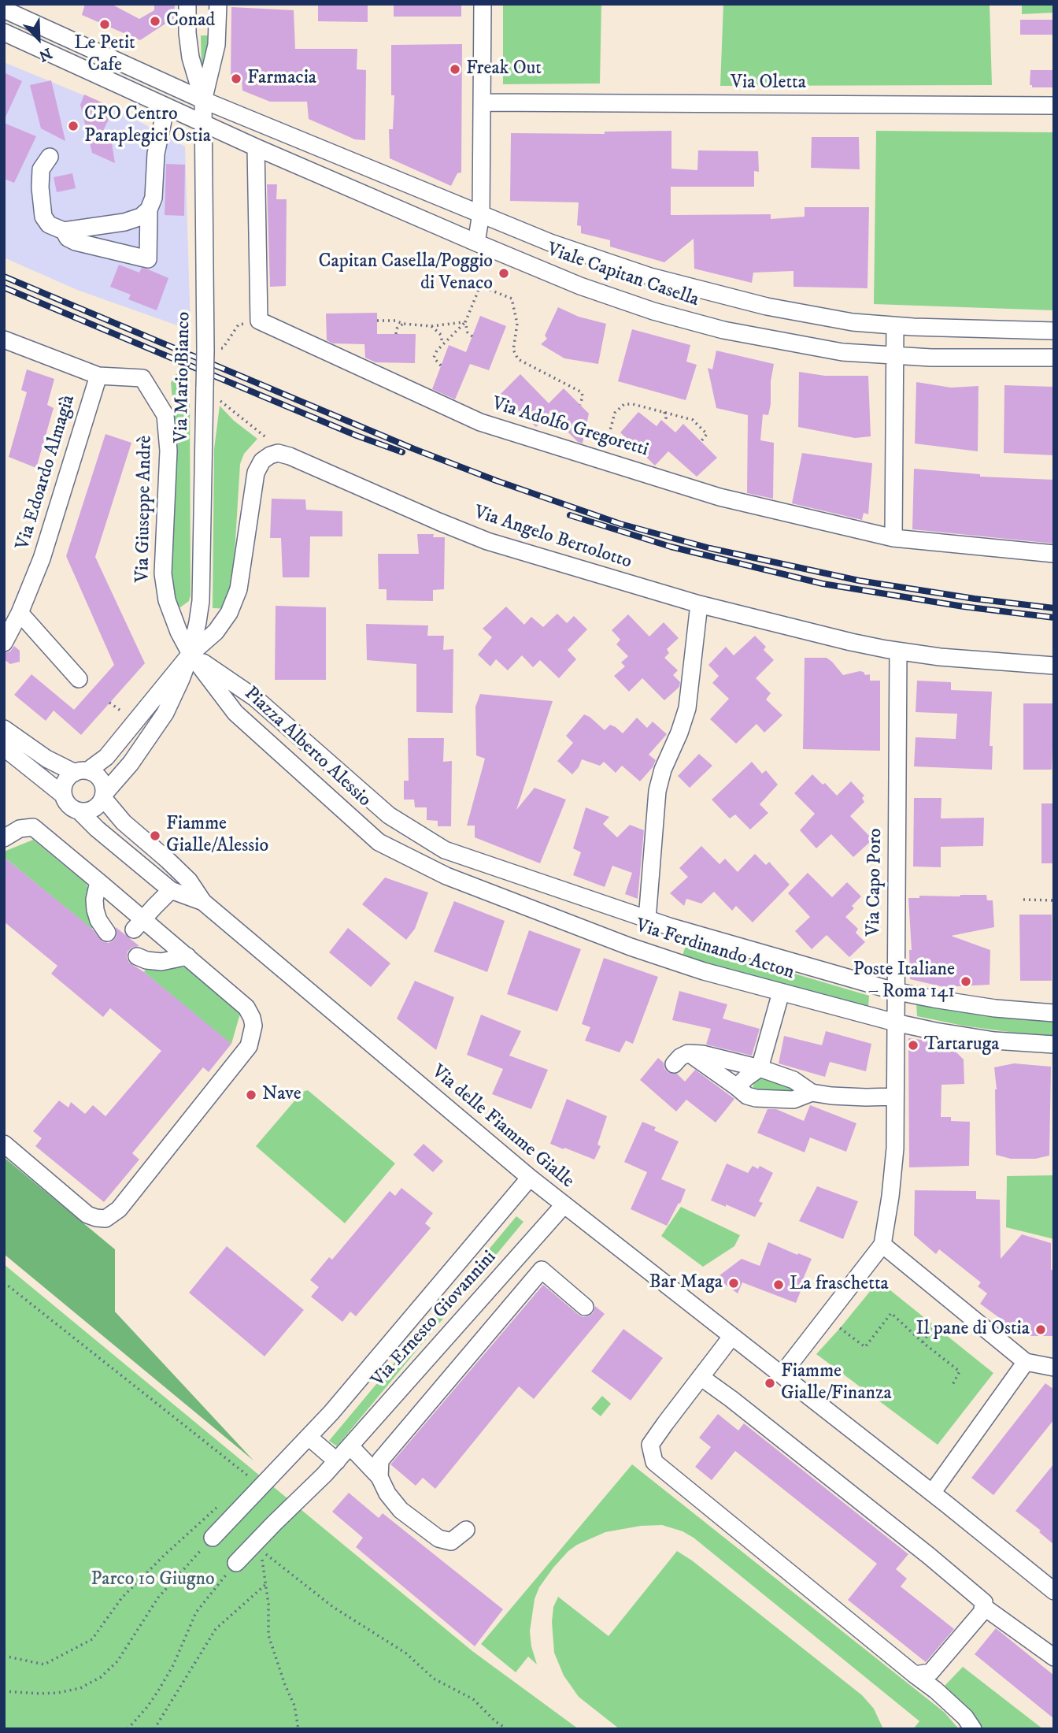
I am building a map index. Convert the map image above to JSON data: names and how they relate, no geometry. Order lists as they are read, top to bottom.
{
  "streets": {
    "street": [
      "Via Oletta",
      "Viale Capitan Casella",
      "Via Mario Bianco",
      "Via Adolfo Gregoretti",
      "Via Edoardo Almagià",
      "Via Giuseppe Andrè",
      "Via Angelo Bertolotto",
      "Piazza Alberto Alessio",
      "Via Capo Poro",
      "Via Ferdinando Acton",
      "Via delle Fiamme Gialle",
      "Via Ernesto Giovannini"
    ]
  },
  "crossings": [
    ["Viale Capitan Casella", "Via Mario Bianco"],
    ["Via Mario Bianco", "Via Giuseppe Andrè"],
    ["Via Mario Bianco", "Piazza Alberto Alessio"],
    ["Via Edoardo Almagià", "Via Giuseppe Andrè"],
    ["Via Giuseppe Andrè", "Piazza Alberto Alessio"],
    ["Via Angelo Bertolotto", "Via Capo Poro"],
    ["Via Angelo Bertolotto", "Via Ferdinando Acton"],
    ["Piazza Alberto Alessio", "Via Ferdinando Acton"],
    ["Via Capo Poro", "Via Ferdinando Acton"],
    ["Via delle Fiamme Gialle", "Via Ernesto Giovannini"]
  ],
  "parks": ["Parco 10 Giugno"],
  "places": [
    "Conad",
    "Le Petit Cafe",
    "Freak Out",
    "Farmacia",
    "CPO Centro Paraplegici Ostia",
    "Capitan Casella/Poggio di Venaco",
    "Fiamme Gialle/Alessio",
    "Poste Italiane – Roma 141",
    "Tartaruga",
    "Nave",
    "Bar Maga",
    "La fraschetta",
    "Il pane di Ostia",
    "Fiamme Gialle/Finanza"
  ],
  "north": "bottom right"
}
